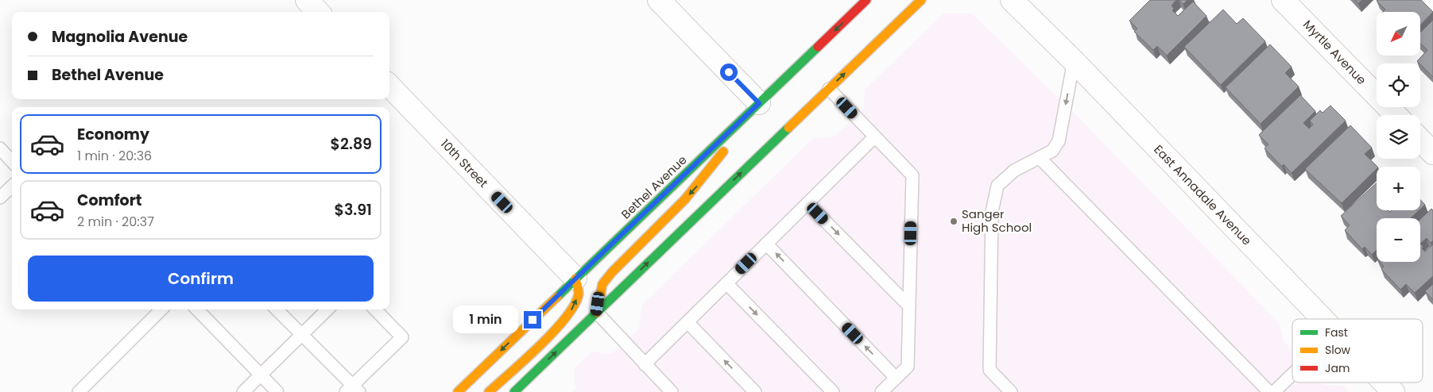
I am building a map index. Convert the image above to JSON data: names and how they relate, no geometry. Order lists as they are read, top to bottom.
{
  "streets": {
    "main road": ["Bethel Avenue"],
    "street": ["Myrtle Avenue", "10th Street", "East Annadale Avenue"]
  },
  "crossings": [
    ["10th Street", "Bethel Avenue"]
  ],
  "places": ["Sanger High School"],
  "legend": ["Fast", "Slow", "Jam"],
  "north": "bottom left",
  "page": {
    "map_buttons": ["+", "−"],
    "banner": ["Magnolia Avenue", "Bethel Avenue"],
    "list": [
      {
        "name": "Economy",
        "note": "1 min · 20:36",
        "value": "$2.89"
      },
      {
        "name": "Comfort",
        "note": "2 min · 20:37",
        "value": "$3.91"
      }
    ],
    "buttons": "Confirm",
    "bubble": "1 min"
  }
}
